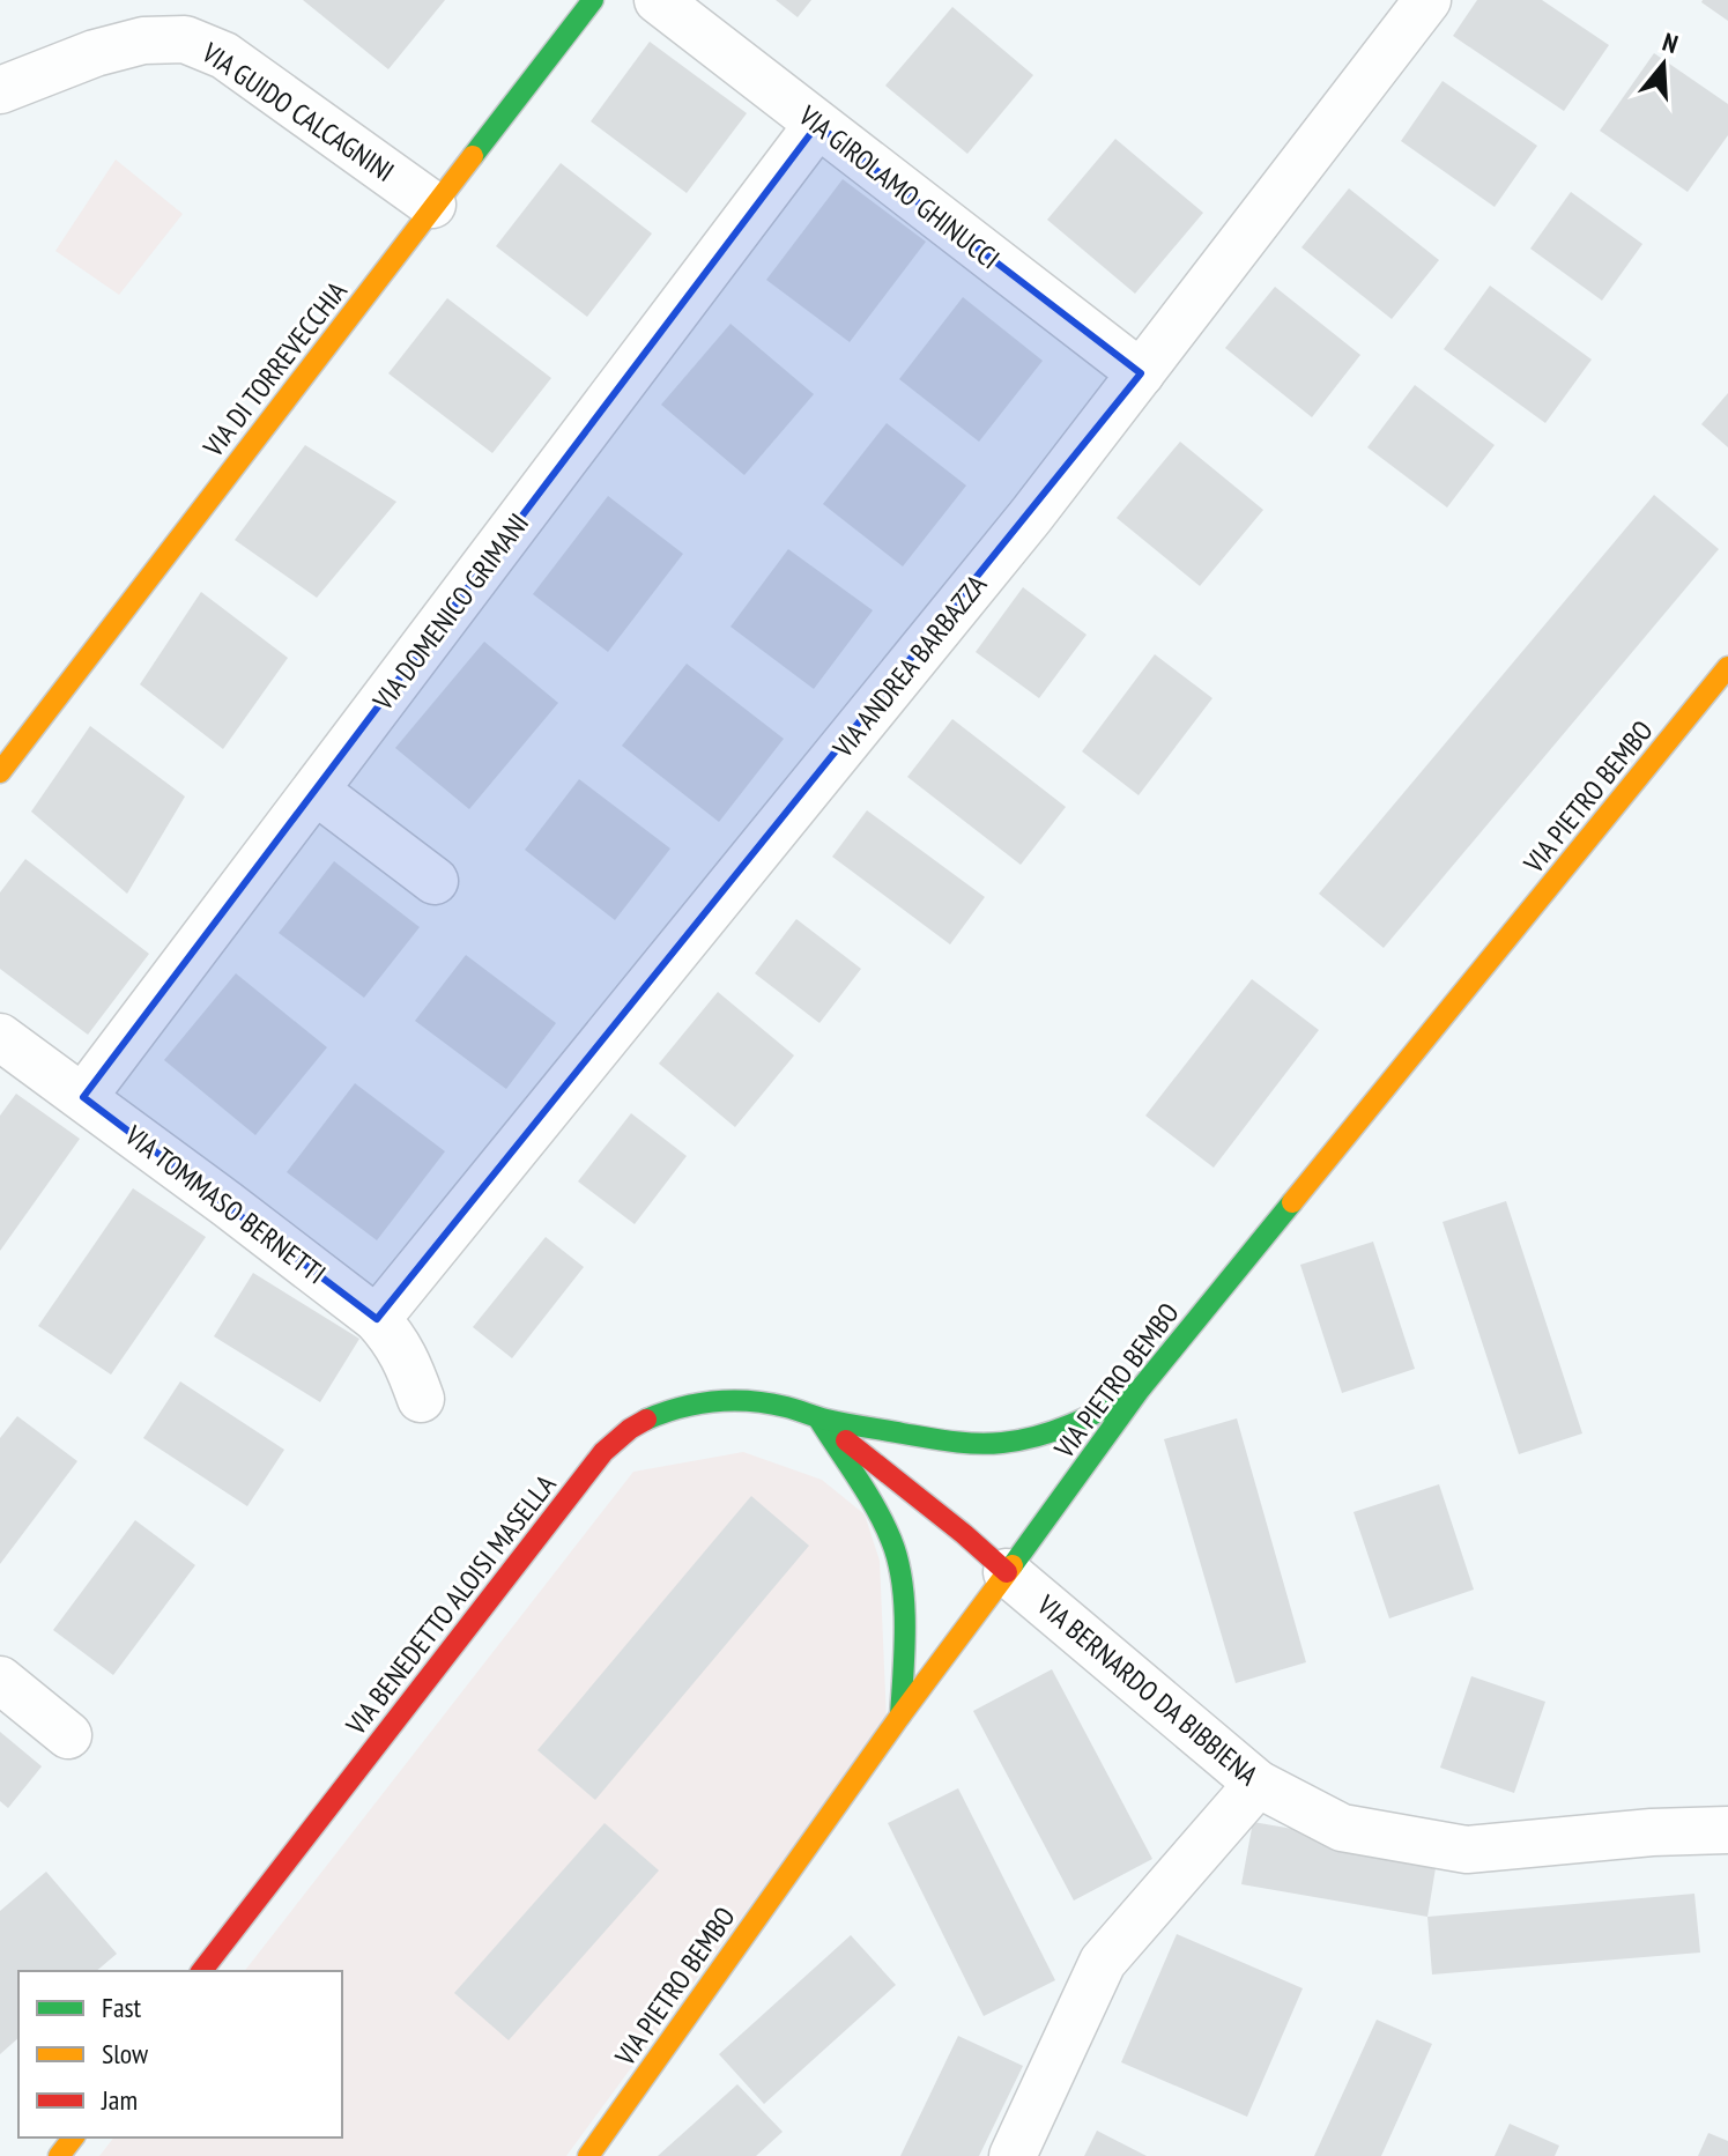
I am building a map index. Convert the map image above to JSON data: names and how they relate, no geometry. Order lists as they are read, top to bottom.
{
  "streets": {
    "street": [
      "VIA GUIDO CALCAGNINI",
      "VIA GIROLAMO GHINUCCI",
      "VIA DI TORREVECCHIA",
      "VIA DOMENICO GRIMANI",
      "VIA ANDREA BARBAZZA",
      "VIA PIETRO BEMBO",
      "VIA TOMMASO BERNETTI",
      "VIA BENEDETTO ALOISI MASELLA",
      "VIA BERNARDO DA BIBBIENA"
    ]
  },
  "crossings": [
    ["VIA GUIDO CALCAGNINI", "VIA DI TORREVECCHIA"],
    ["VIA GIROLAMO GHINUCCI", "VIA DOMENICO GRIMANI"],
    ["VIA GIROLAMO GHINUCCI", "VIA ANDREA BARBAZZA"],
    ["VIA DOMENICO GRIMANI", "VIA TOMMASO BERNETTI"],
    ["VIA ANDREA BARBAZZA", "VIA TOMMASO BERNETTI"],
    ["VIA PIETRO BEMBO", "VIA BENEDETTO ALOISI MASELLA"],
    ["VIA PIETRO BEMBO", "VIA BERNARDO DA BIBBIENA"],
    ["VIA BENEDETTO ALOISI MASELLA", "VIA BERNARDO DA BIBBIENA"]
  ],
  "legend": ["Fast", "Slow", "Jam"],
  "north": "top"
}
